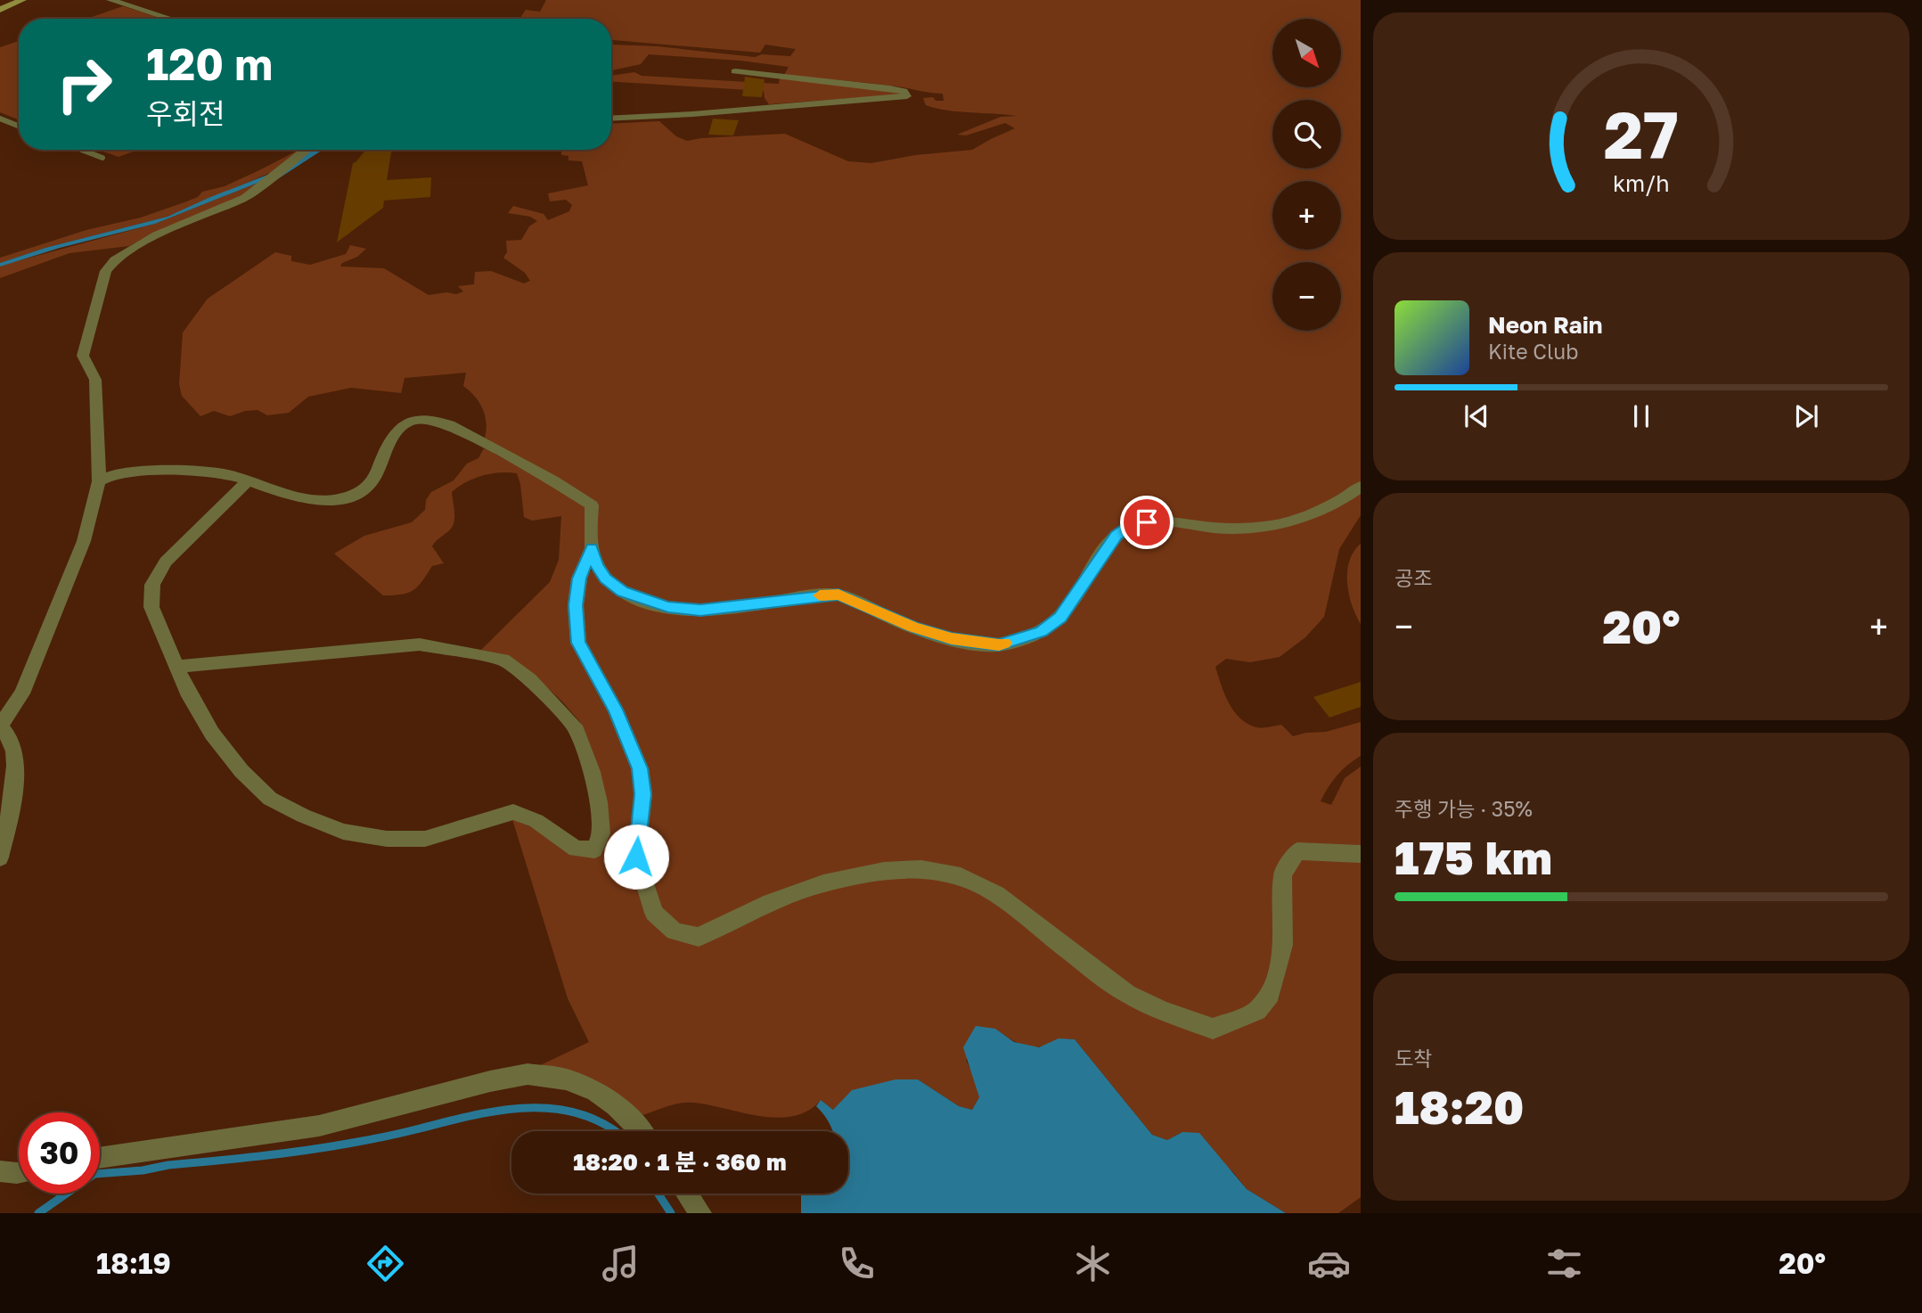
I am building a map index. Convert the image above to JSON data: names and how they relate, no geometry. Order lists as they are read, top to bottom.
{
  "north": "bottom right",
  "page": {
    "map_buttons": ["+", "−"],
    "turn": ["120 m", "우회전"],
    "song": ["Neon Rain", "Kite Club"],
    "tile": [
      "공조",
      ["주행 가능 · 35%", "175 km"],
      ["도착", "18:20"]
    ],
    "heat": ["−", "20°", "+"],
    "limit": "30",
    "trip": "18:20 · 1 분 · 360 m",
    "tabs": ["18:19", "20°"],
    "gauge": ["27", "km/h"]
  }
}
